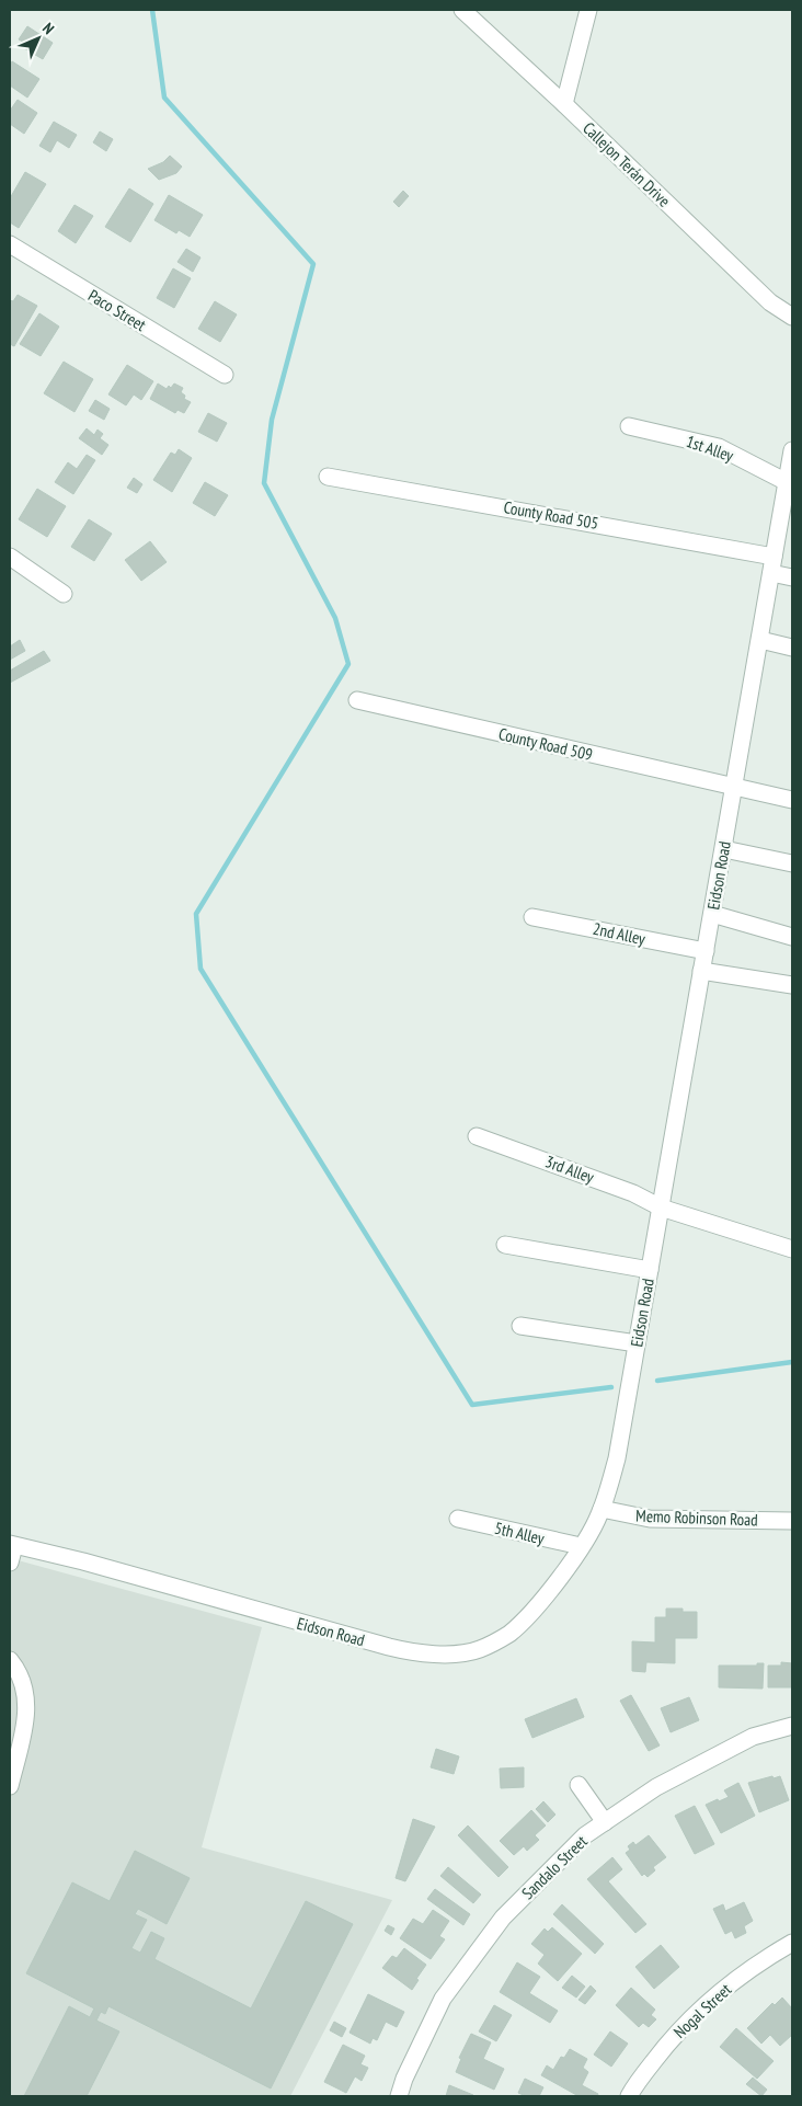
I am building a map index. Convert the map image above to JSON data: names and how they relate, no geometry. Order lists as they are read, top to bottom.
{
  "streets": {
    "street": [
      "Callejon Terán Drive",
      "Paco Street",
      "1st Alley",
      "County Road 505",
      "County Road 509",
      "Eidson Road",
      "2nd Alley",
      "3rd Alley",
      "Memo Robinson Road",
      "5th Alley",
      "Sandalo Street",
      "Nogal Street"
    ]
  },
  "crossings": [
    ["1st Alley", "Eidson Road"],
    ["County Road 505", "Eidson Road"],
    ["County Road 509", "Eidson Road"],
    ["Eidson Road", "2nd Alley"],
    ["Eidson Road", "3rd Alley"],
    ["Eidson Road", "Memo Robinson Road"],
    ["Eidson Road", "5th Alley"]
  ],
  "north": "top right"
}
